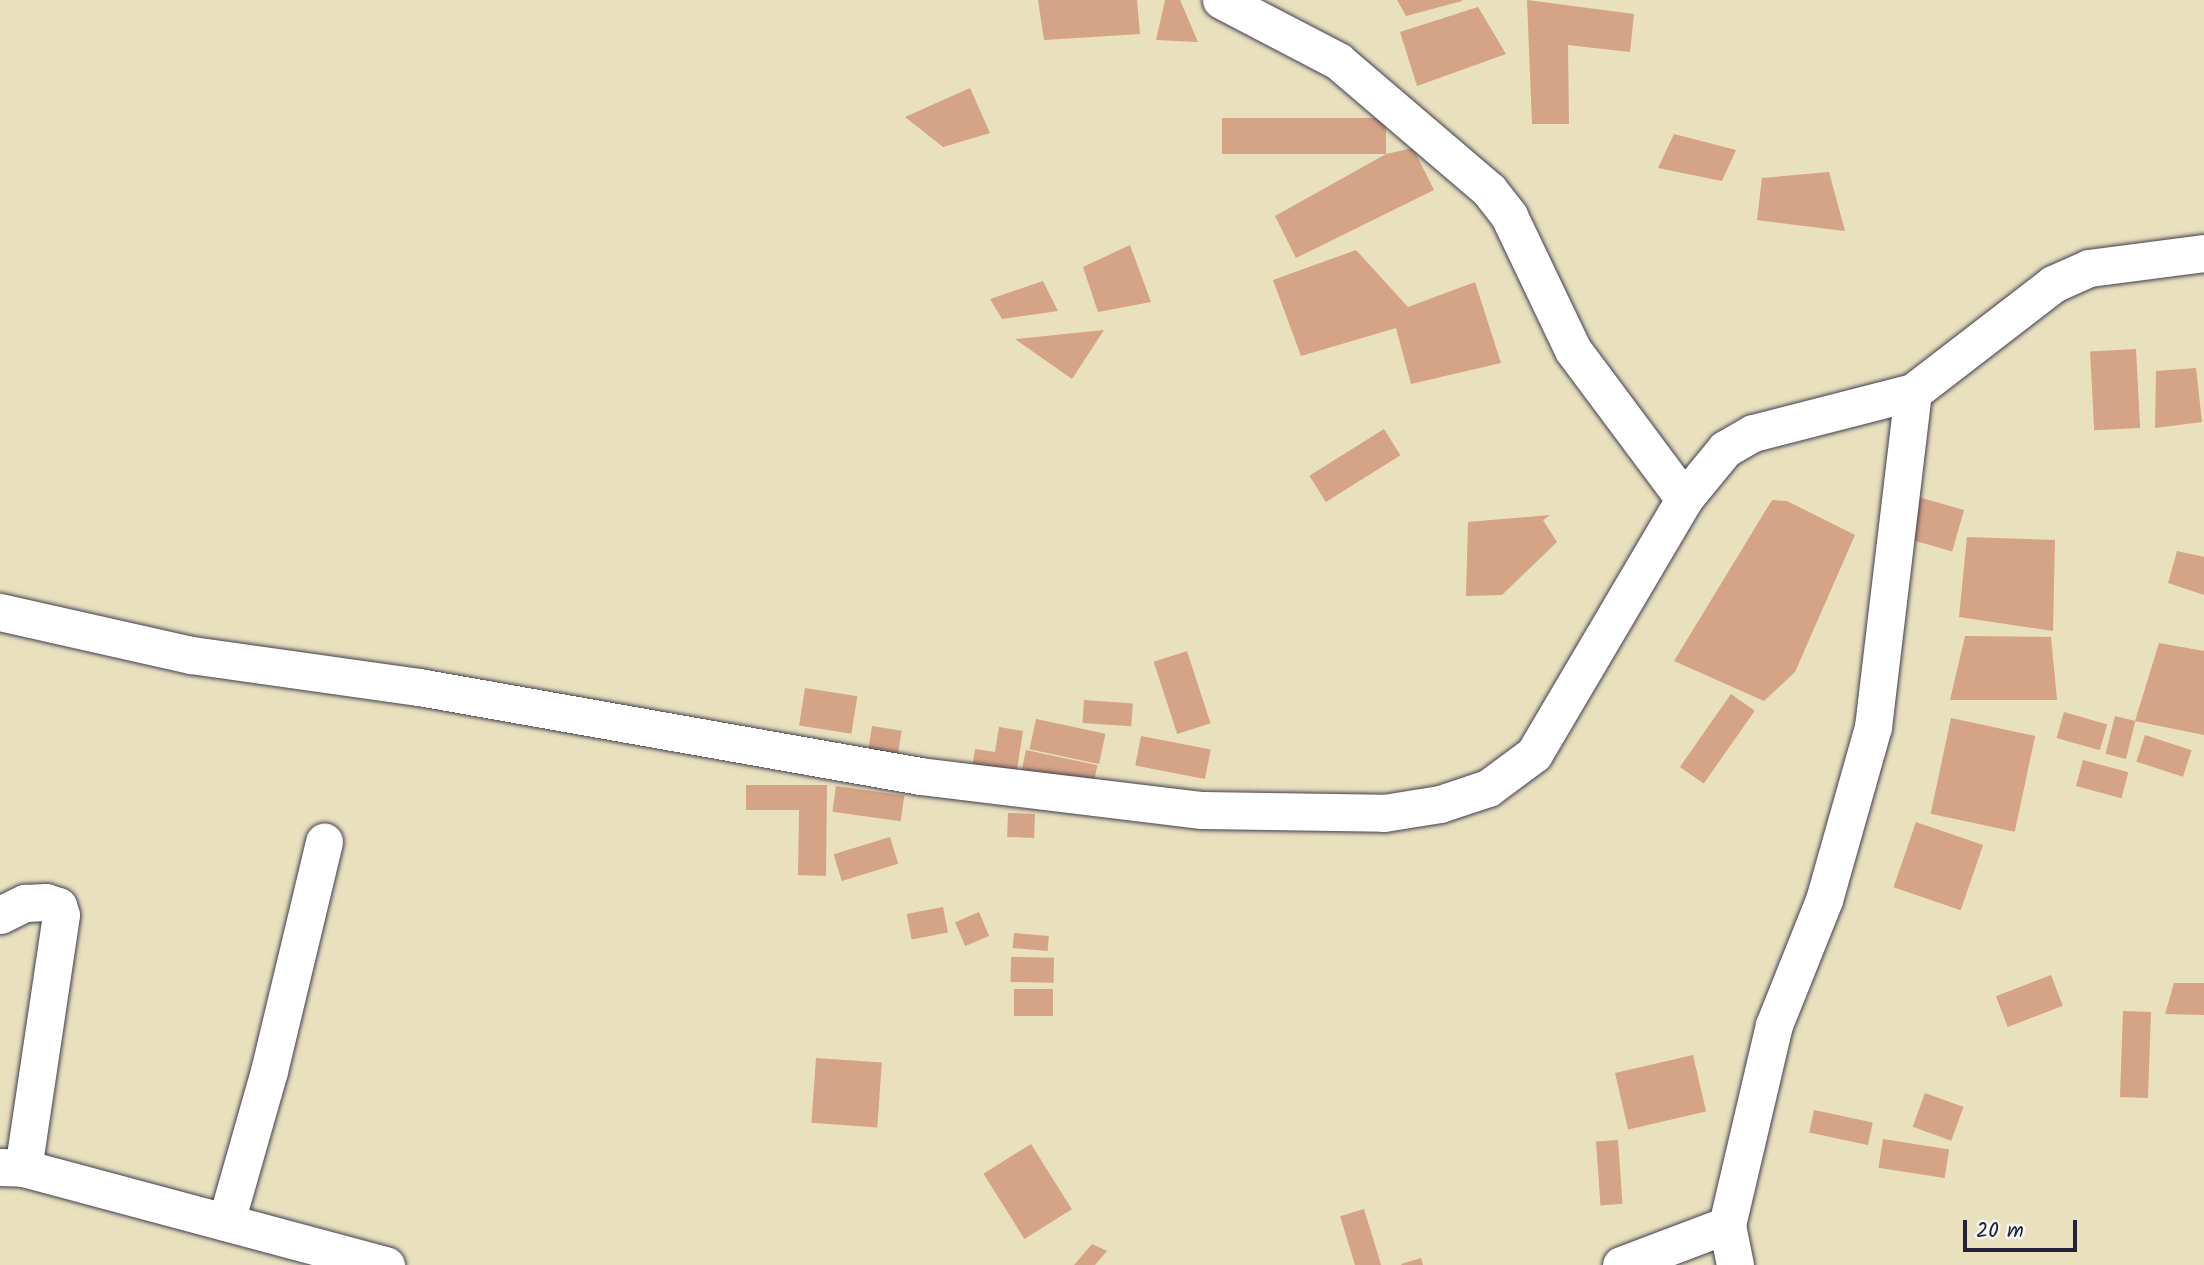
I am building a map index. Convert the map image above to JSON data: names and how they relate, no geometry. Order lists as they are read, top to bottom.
{
  "scale_bar": "20 m"
}
